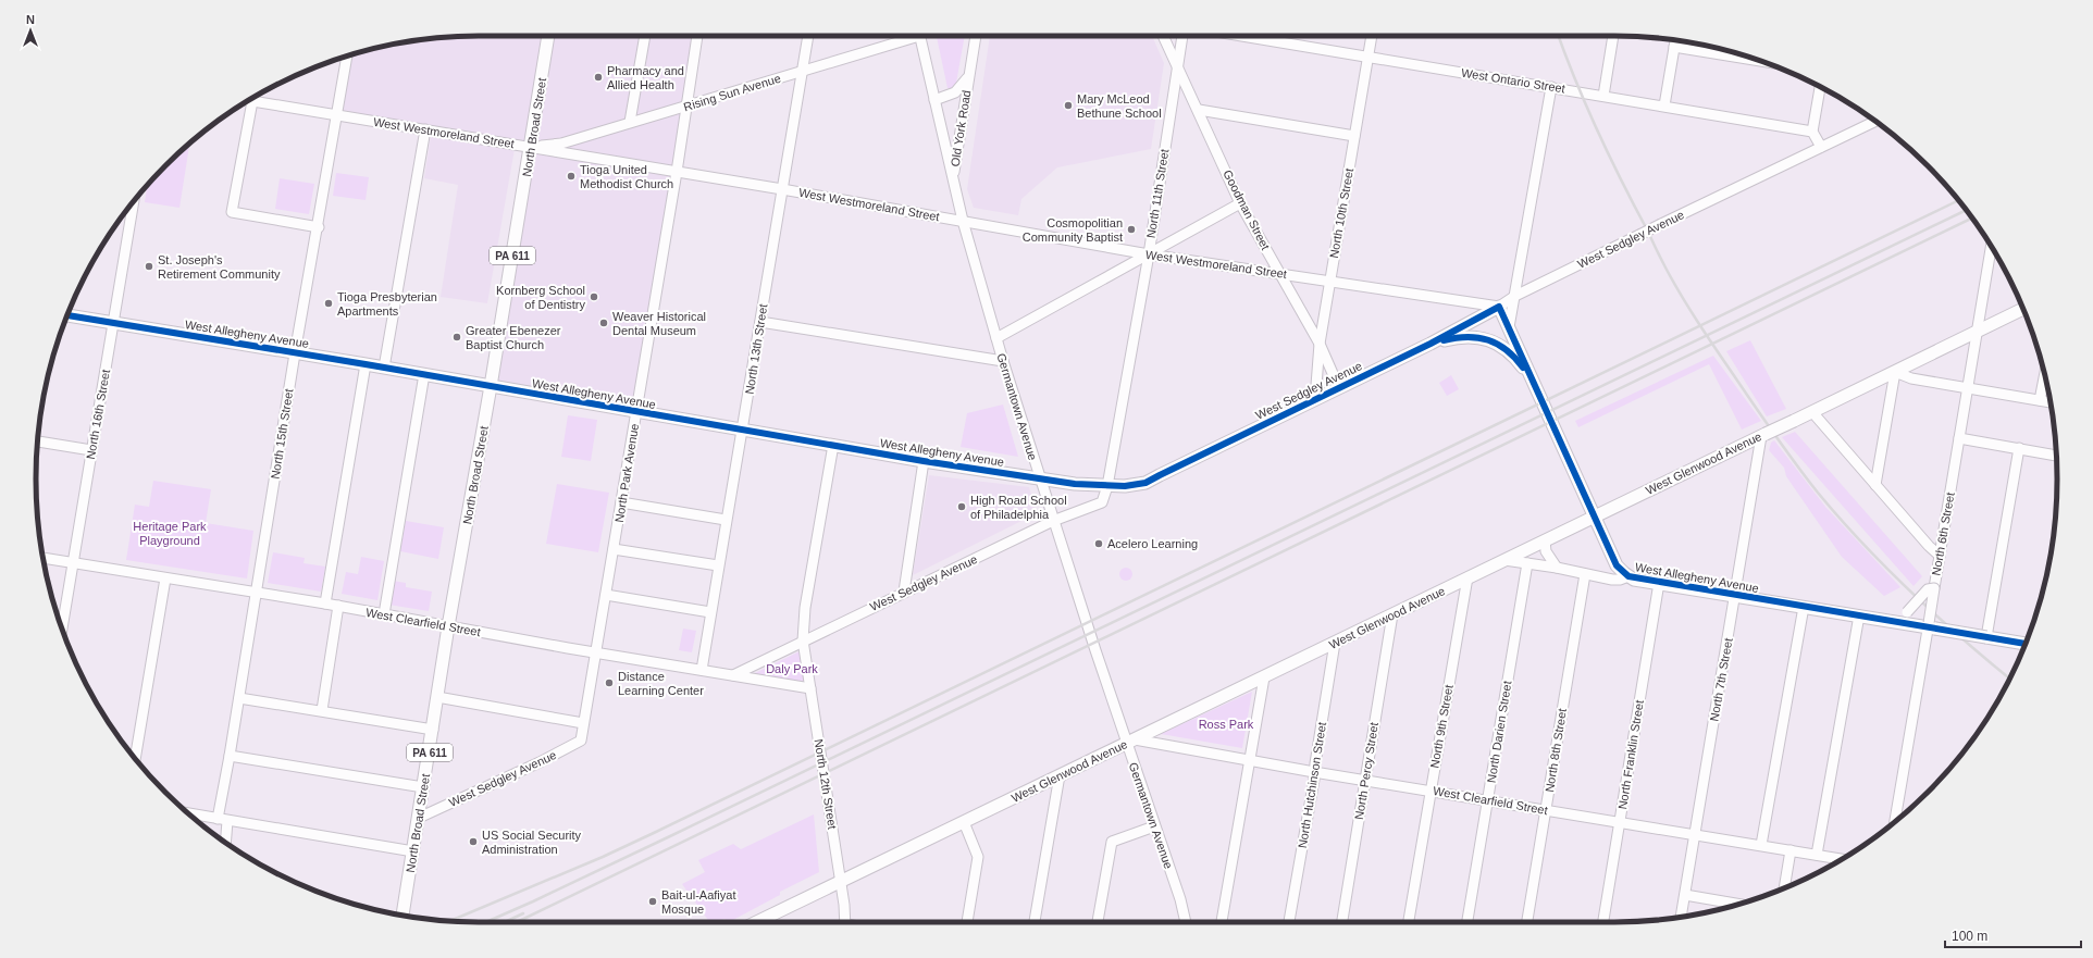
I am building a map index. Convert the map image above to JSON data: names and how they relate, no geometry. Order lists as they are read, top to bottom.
{
  "streets": {
    "main road": [
      "North Broad Street",
      "West Sedgley Avenue",
      "PA 611",
      "West Allegheny Avenue",
      "West Glenwood Avenue"
    ],
    "street": [
      "West Ontario Street",
      "Rising Sun Avenue",
      "Old York Road",
      "West Westmoreland Street",
      "North 11th Street",
      "Goodman Street",
      "North 10th Street",
      "North 13th Street",
      "Germantown Avenue",
      "North 16th Street",
      "North 15th Street",
      "North Park Avenue",
      "North 6th Street",
      "West Clearfield Street",
      "North 7th Street",
      "North 9th Street",
      "North Darien Street",
      "North 8th Street",
      "North Franklin Street",
      "North Percy Street",
      "North 12th Street",
      "North Hutchinson Street"
    ]
  },
  "crossings": [
    ["West Ontario Street", "North 10th Street"],
    ["Rising Sun Avenue", "North Broad Street"],
    ["Rising Sun Avenue", "West Westmoreland Street"],
    ["Rising Sun Avenue", "North 13th Street"],
    ["Rising Sun Avenue", "North Park Avenue"],
    ["North Broad Street", "West Westmoreland Street"],
    ["North Broad Street", "West Sedgley Avenue"],
    ["North Broad Street", "West Allegheny Avenue"],
    ["North Broad Street", "West Clearfield Street"],
    ["Old York Road", "Germantown Avenue"],
    ["West Westmoreland Street", "North 11th Street"],
    ["West Westmoreland Street", "Goodman Street"],
    ["West Westmoreland Street", "North 10th Street"],
    ["West Westmoreland Street", "West Sedgley Avenue"],
    ["West Westmoreland Street", "West Allegheny Avenue"],
    ["West Westmoreland Street", "North 13th Street"],
    ["West Westmoreland Street", "Germantown Avenue"],
    ["West Westmoreland Street", "North 15th Street"],
    ["West Westmoreland Street", "North Park Avenue"],
    ["North 11th Street", "Goodman Street"],
    ["North 11th Street", "West Sedgley Avenue"],
    ["North 11th Street", "West Allegheny Avenue"],
    ["Goodman Street", "North 10th Street"],
    ["Goodman Street", "West Sedgley Avenue"],
    ["North 10th Street", "West Sedgley Avenue"],
    ["West Sedgley Avenue", "West Allegheny Avenue"],
    ["West Sedgley Avenue", "Germantown Avenue"],
    ["West Sedgley Avenue", "North Park Avenue"],
    ["West Sedgley Avenue", "West Clearfield Street"],
    ["West Sedgley Avenue", "North 12th Street"],
    ["West Allegheny Avenue", "North 13th Street"],
    ["West Allegheny Avenue", "Germantown Avenue"],
    ["West Allegheny Avenue", "North 16th Street"],
    ["West Allegheny Avenue", "North 15th Street"],
    ["West Allegheny Avenue", "West Glenwood Avenue"],
    ["West Allegheny Avenue", "North Park Avenue"],
    ["West Allegheny Avenue", "North 6th Street"],
    ["West Allegheny Avenue", "North 7th Street"],
    ["West Allegheny Avenue", "North Darien Street"],
    ["West Allegheny Avenue", "North 8th Street"],
    ["West Allegheny Avenue", "North Franklin Street"],
    ["West Allegheny Avenue", "North 12th Street"],
    ["North 13th Street", "West Clearfield Street"],
    ["Germantown Avenue", "West Glenwood Avenue"],
    ["Germantown Avenue", "West Clearfield Street"],
    ["North 16th Street", "West Clearfield Street"],
    ["North 15th Street", "West Clearfield Street"],
    ["West Glenwood Avenue", "North 6th Street"],
    ["West Glenwood Avenue", "West Clearfield Street"],
    ["West Glenwood Avenue", "North 7th Street"],
    ["West Glenwood Avenue", "North 9th Street"],
    ["West Glenwood Avenue", "North Percy Street"],
    ["West Glenwood Avenue", "North 12th Street"],
    ["West Glenwood Avenue", "North Hutchinson Street"],
    ["North Park Avenue", "West Clearfield Street"],
    ["West Clearfield Street", "North 7th Street"],
    ["West Clearfield Street", "North 9th Street"],
    ["West Clearfield Street", "North Darien Street"],
    ["West Clearfield Street", "North 8th Street"],
    ["West Clearfield Street", "North Franklin Street"],
    ["West Clearfield Street", "North Percy Street"],
    ["West Clearfield Street", "North 12th Street"],
    ["West Clearfield Street", "North Hutchinson Street"]
  ],
  "parks": ["Heritage Park Playground", "Daly Park", "Ross Park"],
  "places": [
    "Pharmacy and Allied Health",
    "Mary McLeod Bethune School",
    "Tioga United Methodist Church",
    "Cosmopolitian Community Baptist",
    "St. Joseph's Retirement Community",
    "Kornberg School of Dentistry",
    "Tioga Presbyterian Apartments",
    "Weaver Historical Dental Museum",
    "Greater Ebenezer Baptist Church",
    "High Road School of Philadelphia",
    "Acelero Learning",
    "Distance Learning Center",
    "US Social Security Administration",
    "Bait-ul-Aafiyat Mosque"
  ],
  "scale_bar": "100 m",
  "north": "top"
}
